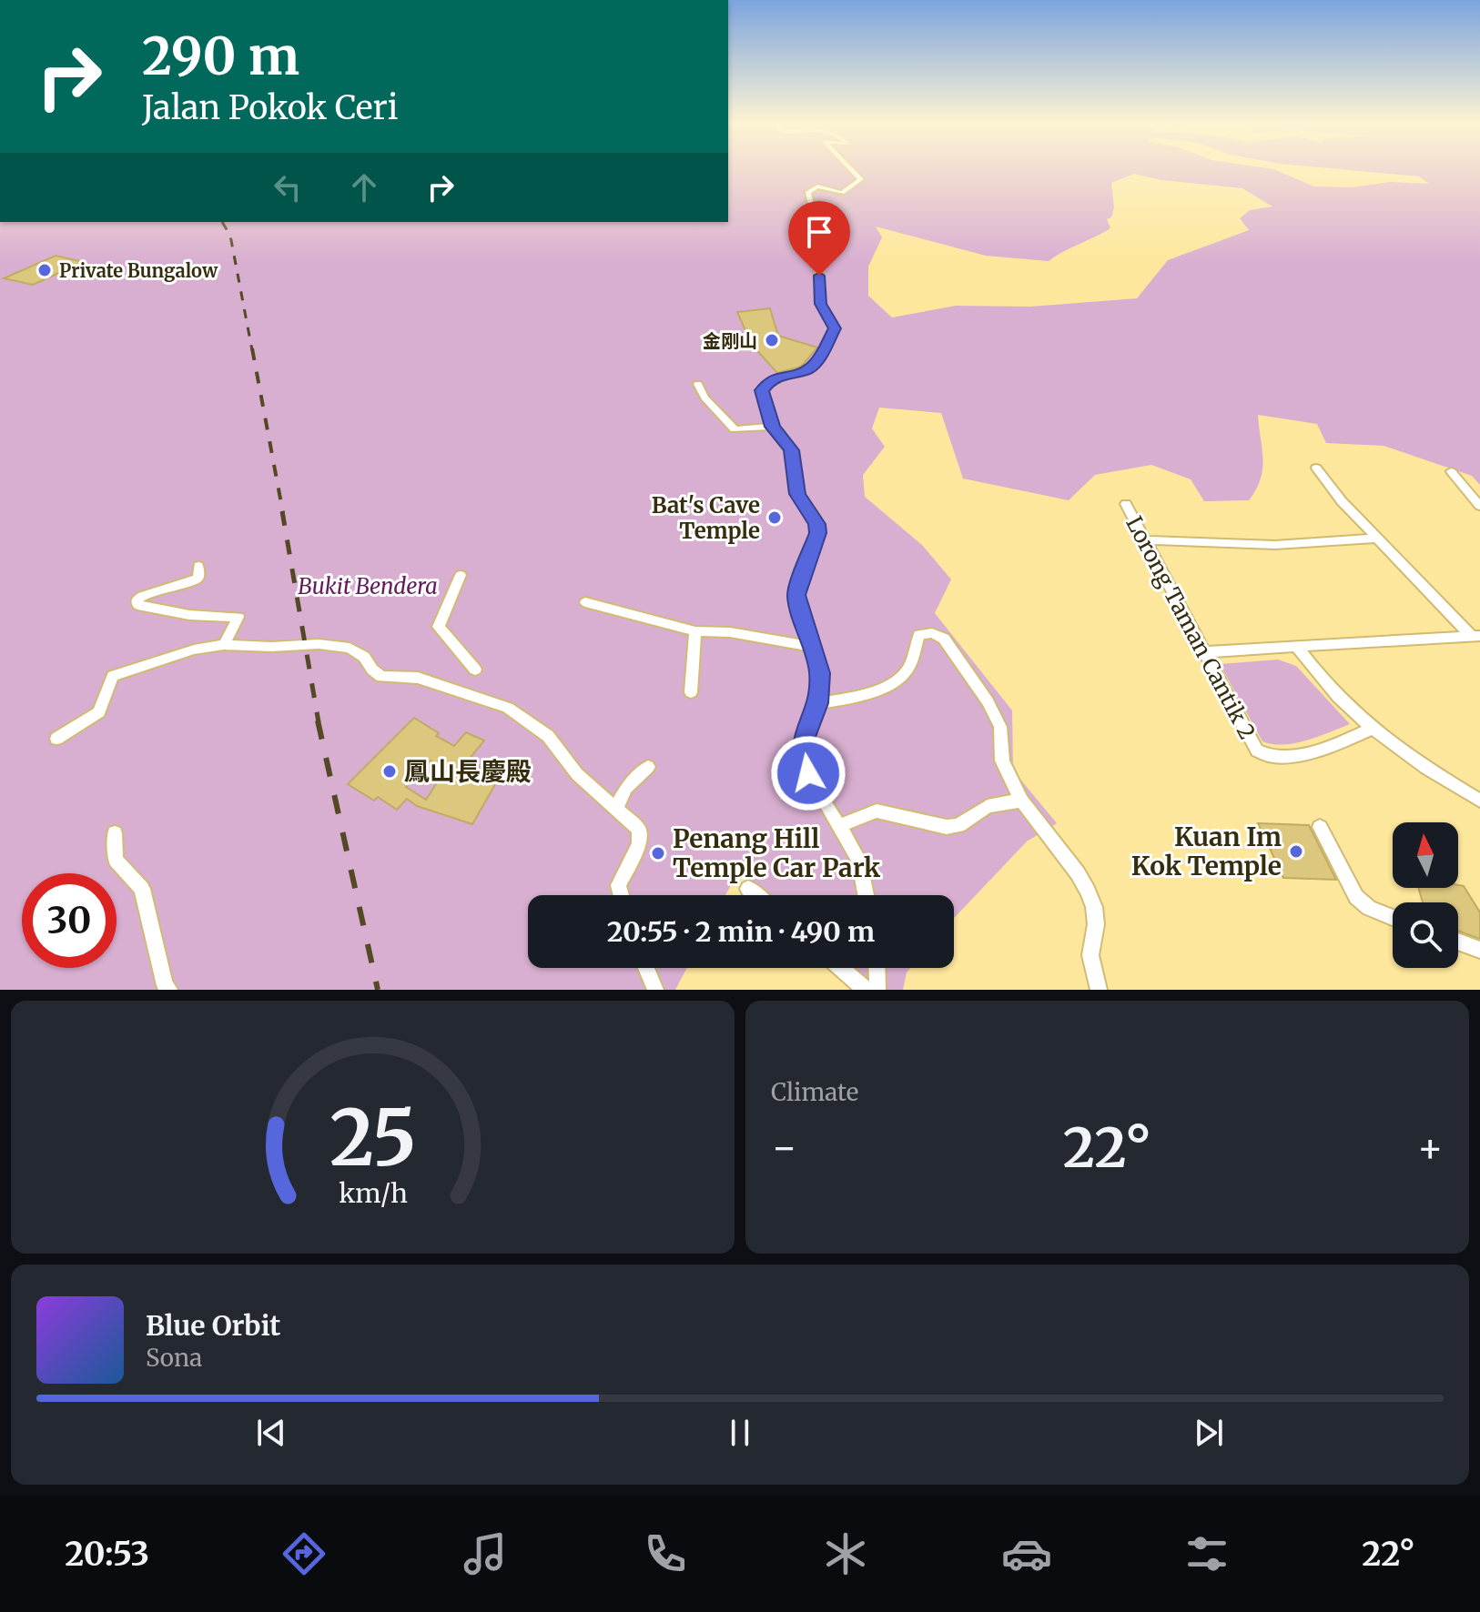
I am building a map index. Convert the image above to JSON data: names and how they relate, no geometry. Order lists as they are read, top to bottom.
{
  "streets": {
    "street": ["Lorong Taman Cantik 2"]
  },
  "parks": ["Bukit Bendera"],
  "places": [
    "Private Bungalow",
    "金刚山",
    "Bat's Cave Temple",
    "鳳山長慶殿",
    "Kuan Im Kok Temple",
    "Penang Hill Temple Car Park"
  ],
  "north": "top",
  "page": {
    "turn": ["290 m", "Jalan Pokok Ceri"],
    "limit": "30",
    "trip": "20:55 · 2 min · 490 m",
    "tile": "Climate",
    "heat": ["−", "22°", "+"],
    "song": ["Blue Orbit", "Sona"],
    "tabs": ["20:53", "22°"],
    "gauge": ["25", "km/h"]
  }
}
